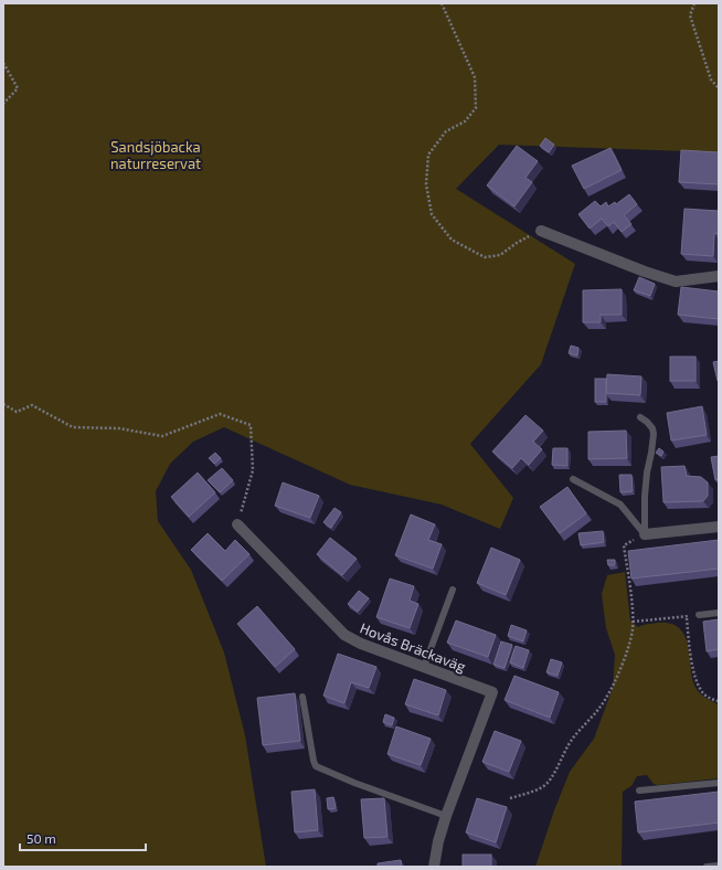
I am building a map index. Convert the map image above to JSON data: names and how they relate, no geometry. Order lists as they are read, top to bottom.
{
  "streets": {
    "street": ["Hovås Bräckaväg"]
  },
  "parks": ["Sandsjöbacka naturreservat"],
  "scale_bar": "50 m"
}
